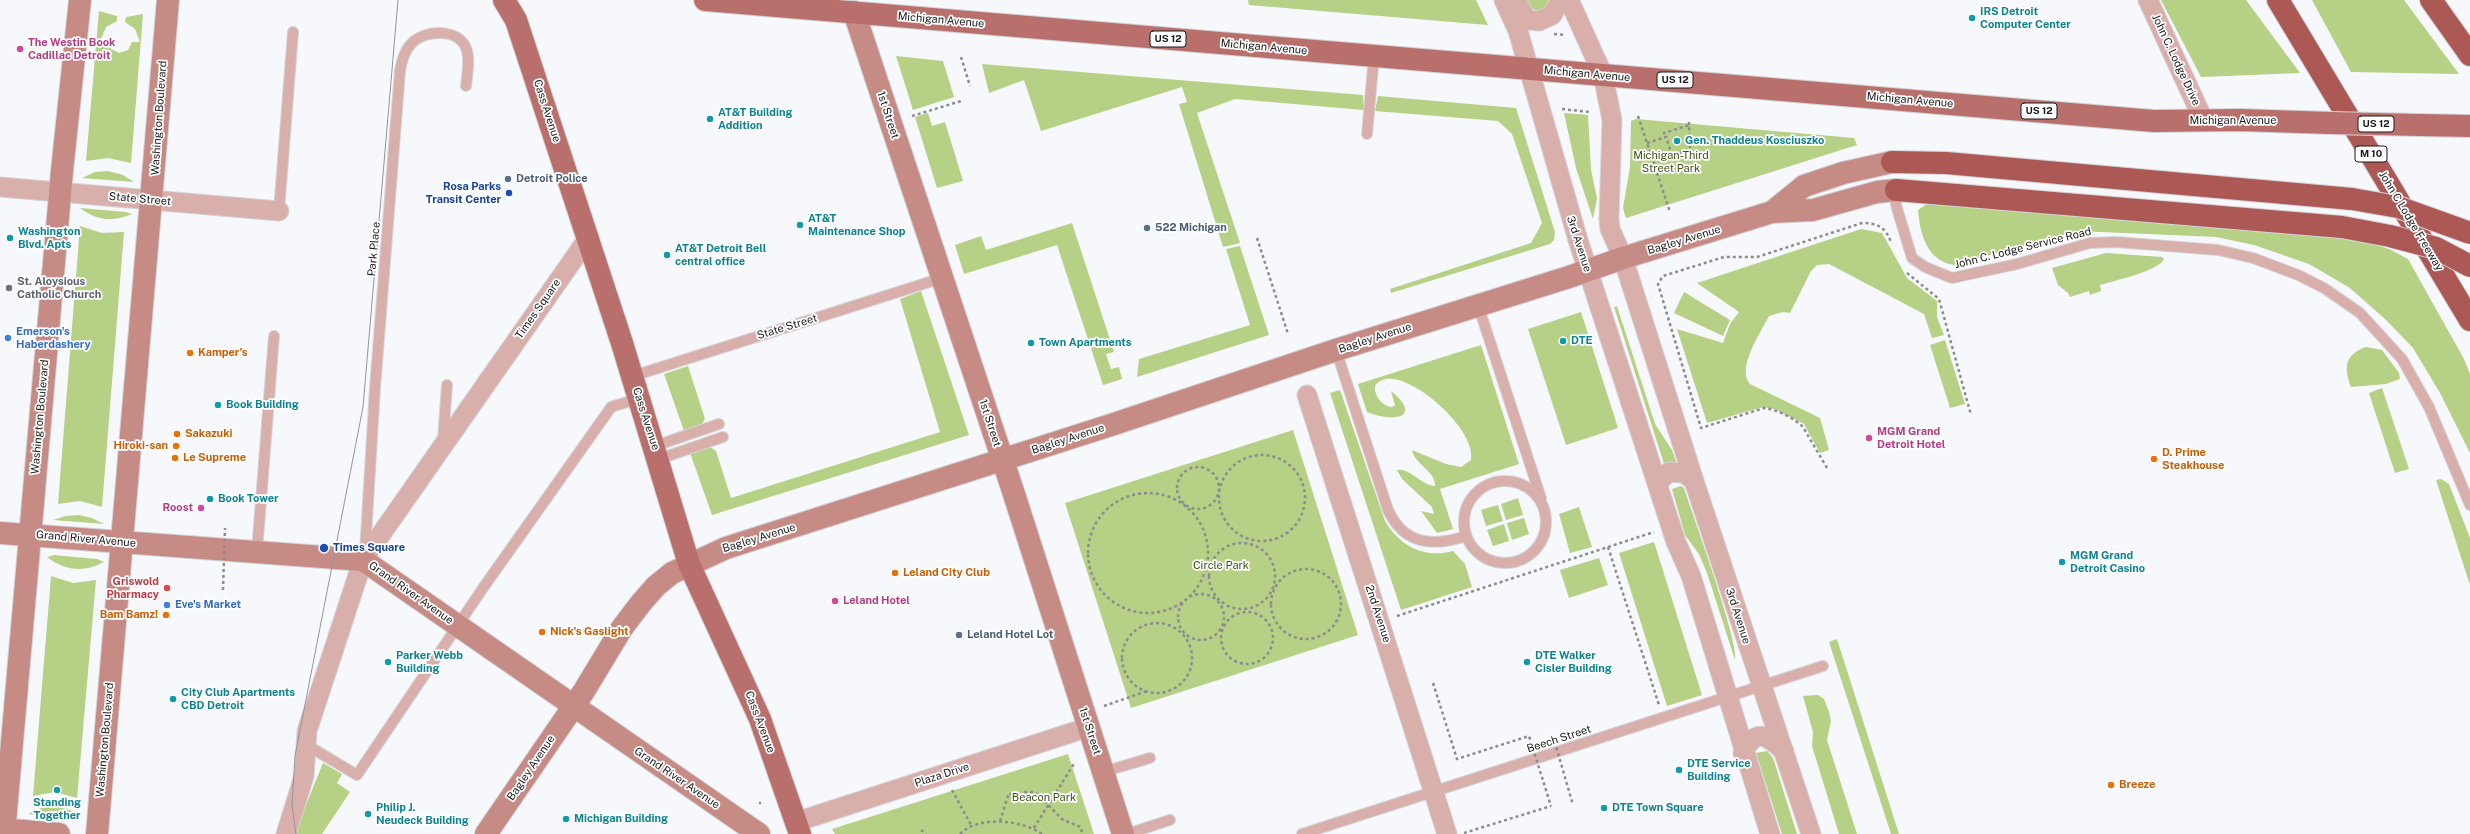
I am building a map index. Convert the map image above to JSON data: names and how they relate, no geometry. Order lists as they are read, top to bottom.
{
  "streets": {
    "highway": ["M 10", "John C Lodge Freeway"],
    "main road": ["Michigan Avenue", "US 12", "Cass Avenue"],
    "street": [
      "John C. Lodge Drive",
      "1st Street",
      "Washington Boulevard",
      "State Street",
      "Bagley Avenue",
      "3rd Avenue",
      "Times Square",
      "Grand River Avenue",
      "2nd Avenue",
      "Plaza Drive"
    ],
    "lane": ["John C. Lodge Service Road", "Park Place", "Beech Street"]
  },
  "crossings": [
    ["Michigan Avenue", "John C. Lodge Drive"],
    ["Michigan Avenue", "1st Street"],
    ["Michigan Avenue", "3rd Avenue"],
    ["Cass Avenue", "State Street"],
    ["Cass Avenue", "Bagley Avenue"],
    ["Cass Avenue", "Times Square"],
    ["Cass Avenue", "Plaza Drive"],
    ["1st Street", "State Street"],
    ["1st Street", "Bagley Avenue"],
    ["1st Street", "Plaza Drive"],
    ["Washington Boulevard", "State Street"],
    ["Washington Boulevard", "Grand River Avenue"],
    ["Bagley Avenue", "3rd Avenue"],
    ["Bagley Avenue", "John C. Lodge Service Road"],
    ["Bagley Avenue", "Grand River Avenue"],
    ["3rd Avenue", "Beech Street"],
    ["Park Place", "Times Square"],
    ["Park Place", "Grand River Avenue"],
    ["Times Square", "Grand River Avenue"],
    ["2nd Avenue", "Beech Street"]
  ],
  "parks": ["Michigan-Third Street Park", "Circle Park", "Beacon Park"],
  "places": [
    "IRS Detroit Computer Center",
    "The Westin Book Cadillac Detroit",
    "AT&T Building Addition",
    "Gen. Thaddeus Kosciuszko",
    "Detroit Police",
    "Rosa Parks Transit Center",
    "AT&T Maintenance Shop",
    "522 Michigan",
    "Washington Blvd. Apts",
    "AT&T Detroit Bell central office",
    "St. Aloysious Catholic Church",
    "Emerson's Haberdashery",
    "DTE",
    "Town Apartments",
    "Kamper's",
    "Book Building",
    "Sakazuki",
    "MGM Grand Detroit Hotel",
    "Hiroki-san",
    "Le Supreme",
    "D. Prime Steakhouse",
    "Book Tower",
    "Roost",
    "Times Square",
    "MGM Grand Detroit Casino",
    "Leland City Club",
    "Griswold Pharmacy",
    "Leland Hotel",
    "Eve's Market",
    "Bam Bamz!",
    "Nick's Gaslight",
    "Leland Hotel Lot",
    "Parker Webb Building",
    "DTE Walker Cisler Building",
    "City Club Apartments CBD Detroit",
    "DTE Service Building",
    "Breeze",
    "Standing Together",
    "DTE Town Square",
    "Philip J. Neudeck Building",
    "Michigan Building"
  ]
}
